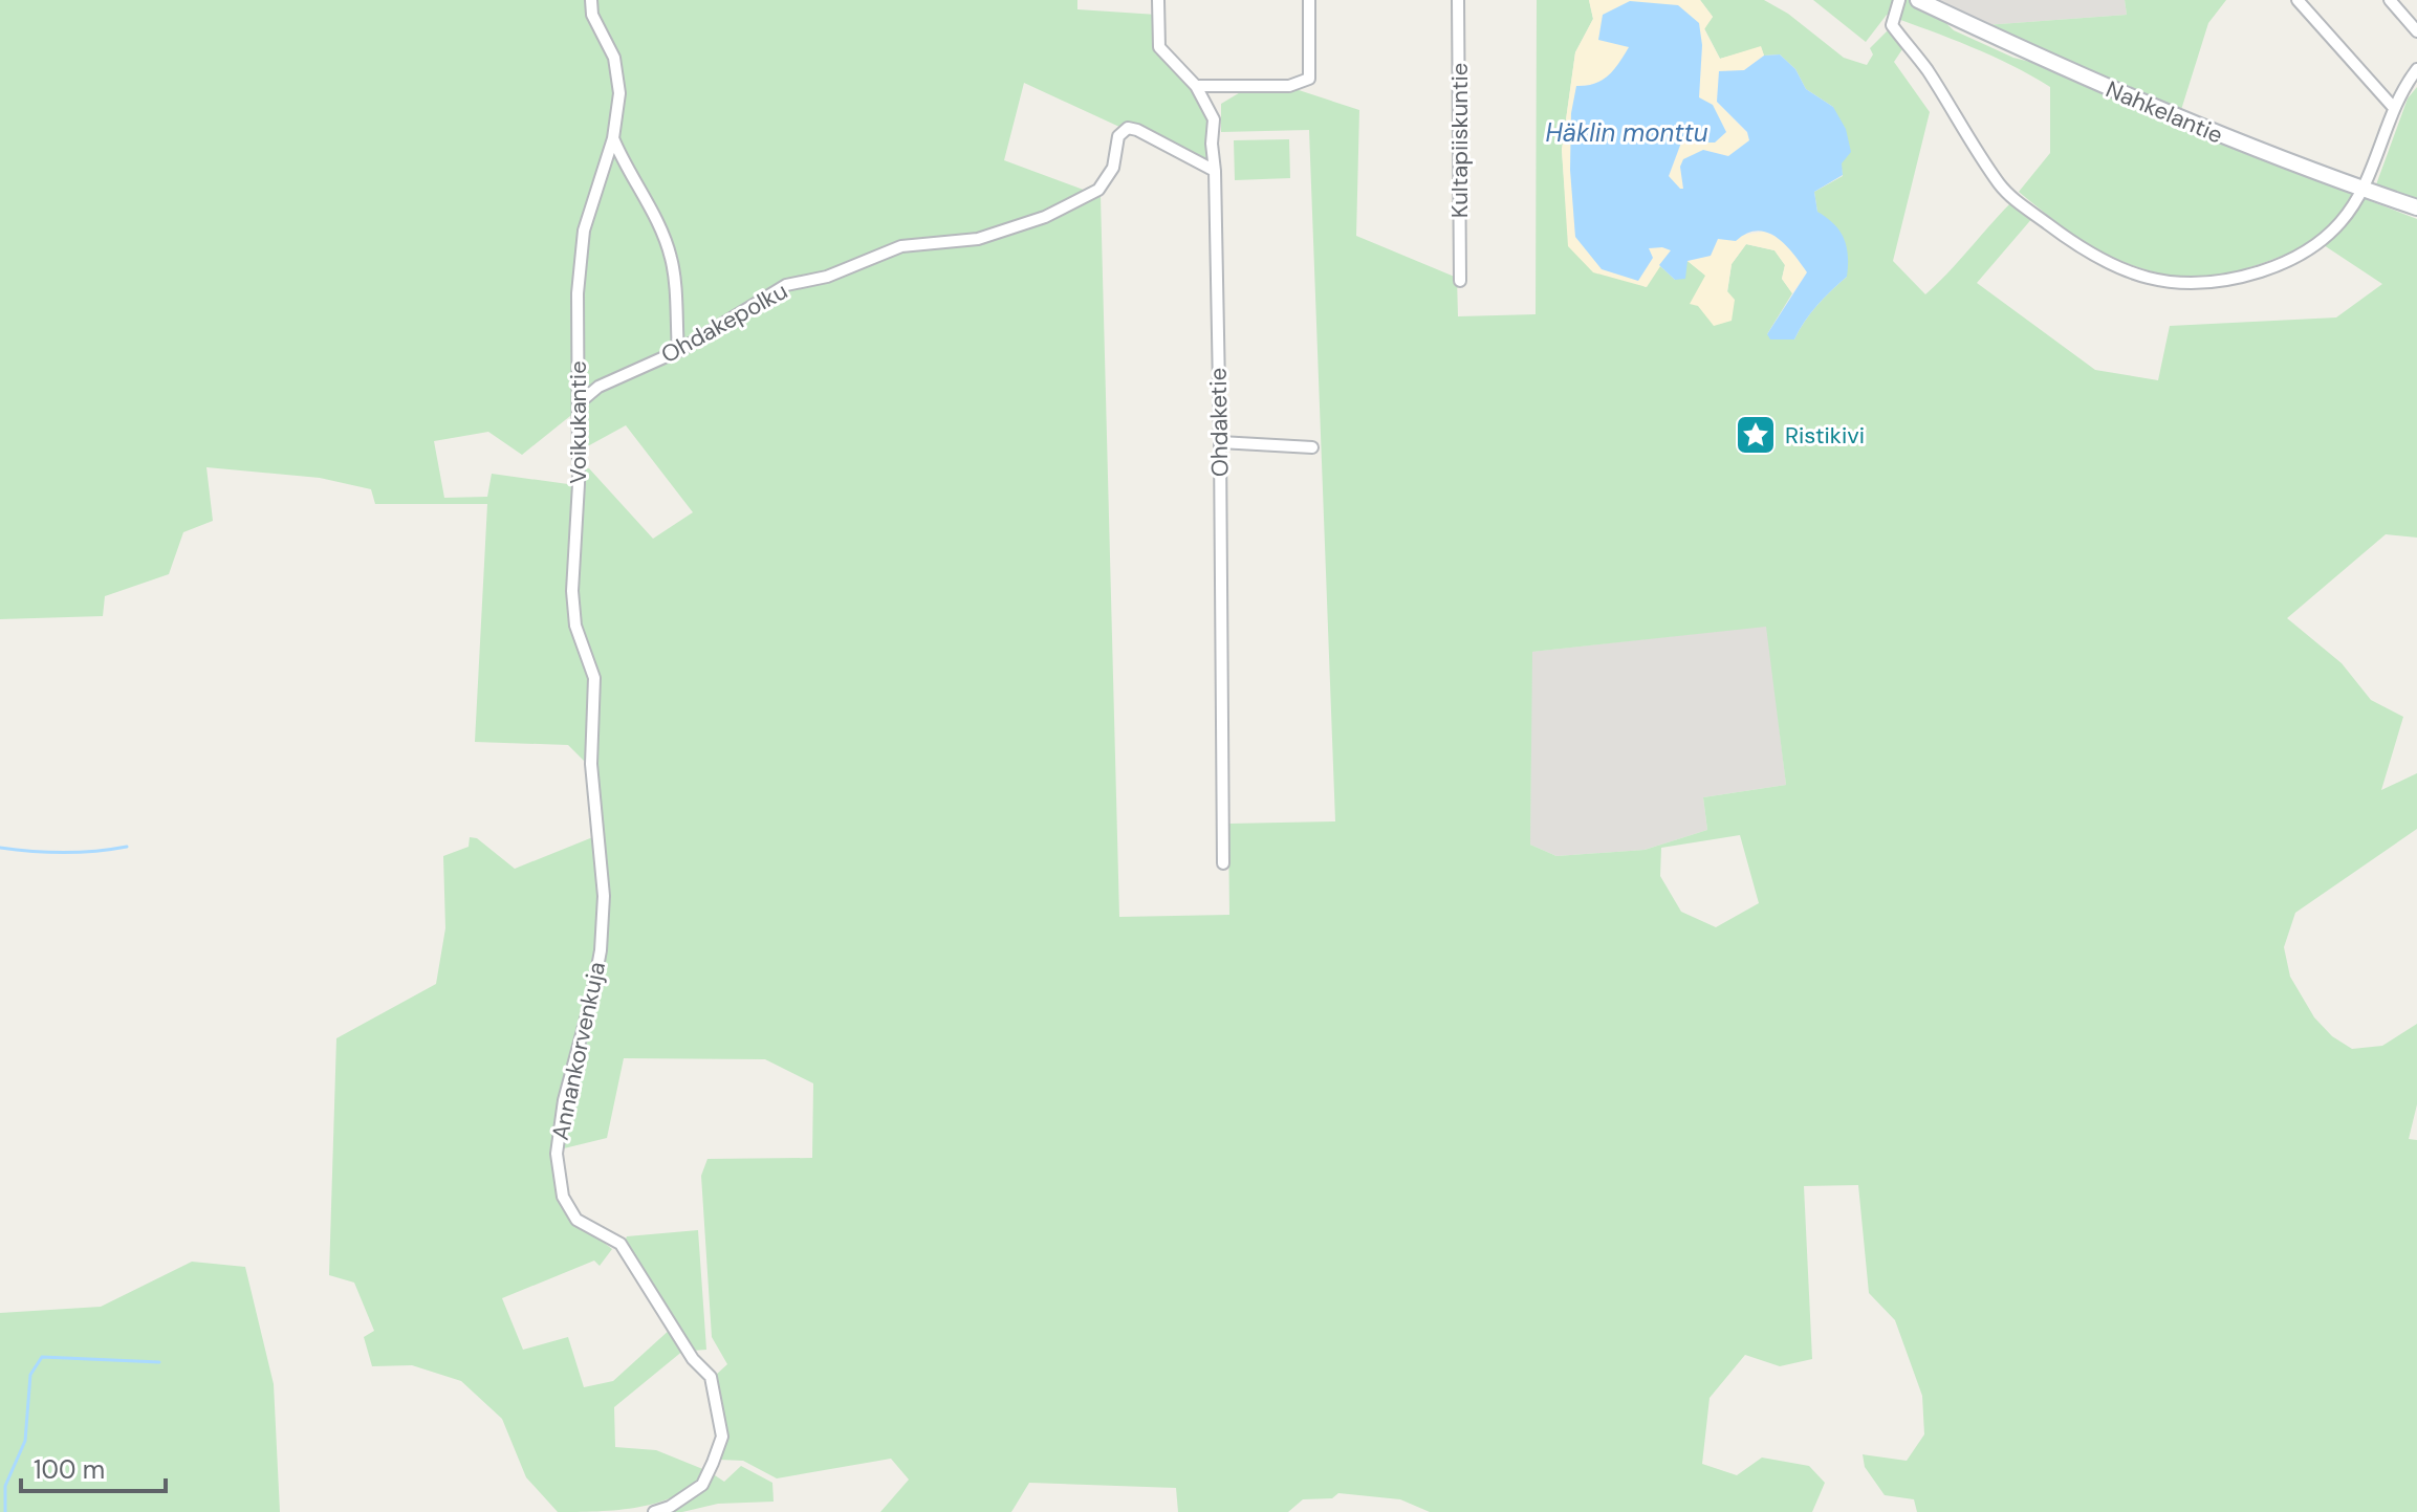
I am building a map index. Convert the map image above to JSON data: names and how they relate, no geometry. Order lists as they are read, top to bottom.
{
  "streets": {
    "main road": ["Nahkelantie"],
    "street": [
      "Kultapiiskuntie",
      "Ohdakepolku",
      "Voikukantie",
      "Ohdaketie",
      "Annankorvenkuja"
    ]
  },
  "crossings": [
    ["Ohdakepolku", "Voikukantie"],
    ["Ohdakepolku", "Ohdaketie"],
    ["Voikukantie", "Annankorvenkuja"]
  ],
  "water": ["Häklin monttu"],
  "places": {
    "place": ["Ristikivi"]
  },
  "scale_bar": "100 m"
}
